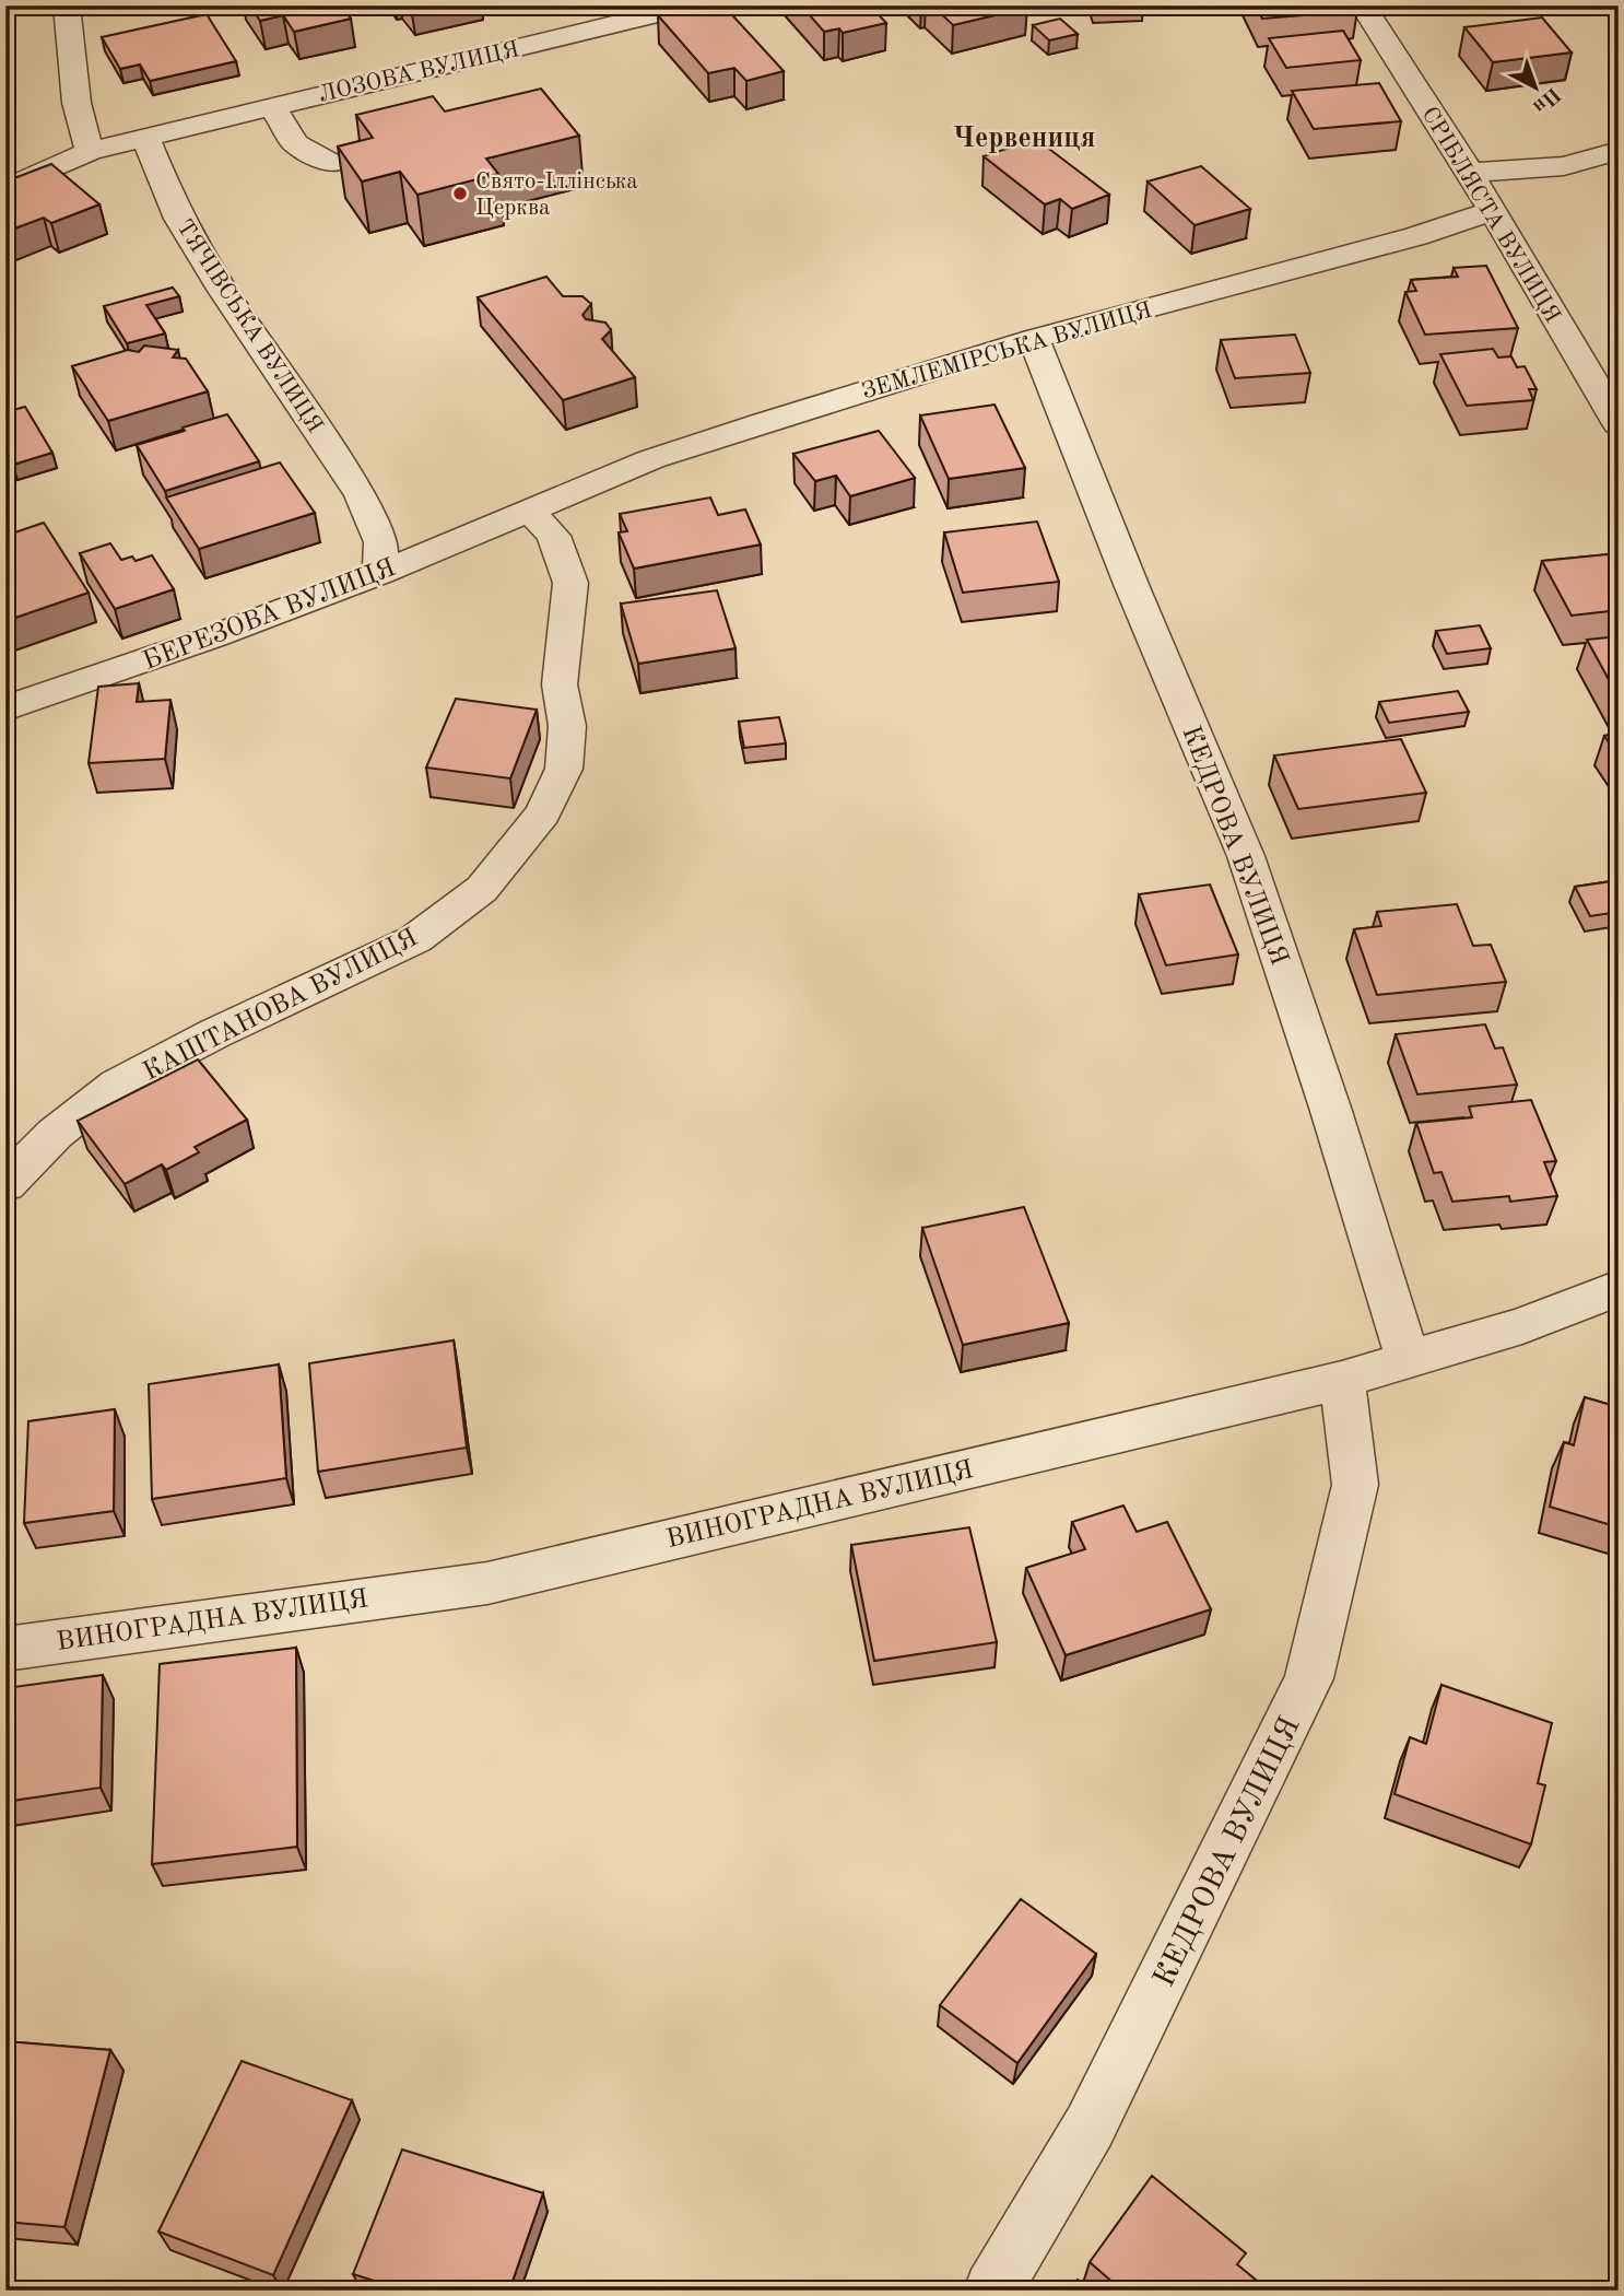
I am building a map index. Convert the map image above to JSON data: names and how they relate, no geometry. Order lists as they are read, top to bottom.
{
  "streets": {
    "street": [
      "ЛОЗОВА ВУЛИЦЯ",
      "СРІБЛЯСТА ВУЛИЦЯ",
      "ТЯЧІВСЬКА ВУЛИЦЯ",
      "ЗЕМЛЕМІРСЬКА ВУЛИЦЯ",
      "БЕРЕЗОВА ВУЛИЦЯ",
      "КЕДРОВА ВУЛИЦЯ",
      "КАШТАНОВА ВУЛИЦЯ",
      "ВИНОГРАДНА ВУЛИЦЯ"
    ]
  },
  "crossings": [
    ["ЛОЗОВА ВУЛИЦЯ", "ТЯЧІВСЬКА ВУЛИЦЯ"],
    ["СРІБЛЯСТА ВУЛИЦЯ", "ЗЕМЛЕМІРСЬКА ВУЛИЦЯ"],
    ["ТЯЧІВСЬКА ВУЛИЦЯ", "БЕРЕЗОВА ВУЛИЦЯ"],
    ["ЗЕМЛЕМІРСЬКА ВУЛИЦЯ", "БЕРЕЗОВА ВУЛИЦЯ"],
    ["ЗЕМЛЕМІРСЬКА ВУЛИЦЯ", "КЕДРОВА ВУЛИЦЯ"],
    ["ЗЕМЛЕМІРСЬКА ВУЛИЦЯ", "КАШТАНОВА ВУЛИЦЯ"],
    ["БЕРЕЗОВА ВУЛИЦЯ", "КАШТАНОВА ВУЛИЦЯ"],
    ["КЕДРОВА ВУЛИЦЯ", "ВИНОГРАДНА ВУЛИЦЯ"]
  ],
  "districts": ["Червениця"],
  "places": ["Свято-Іллінська Церква"],
  "north": "bottom right"
}
